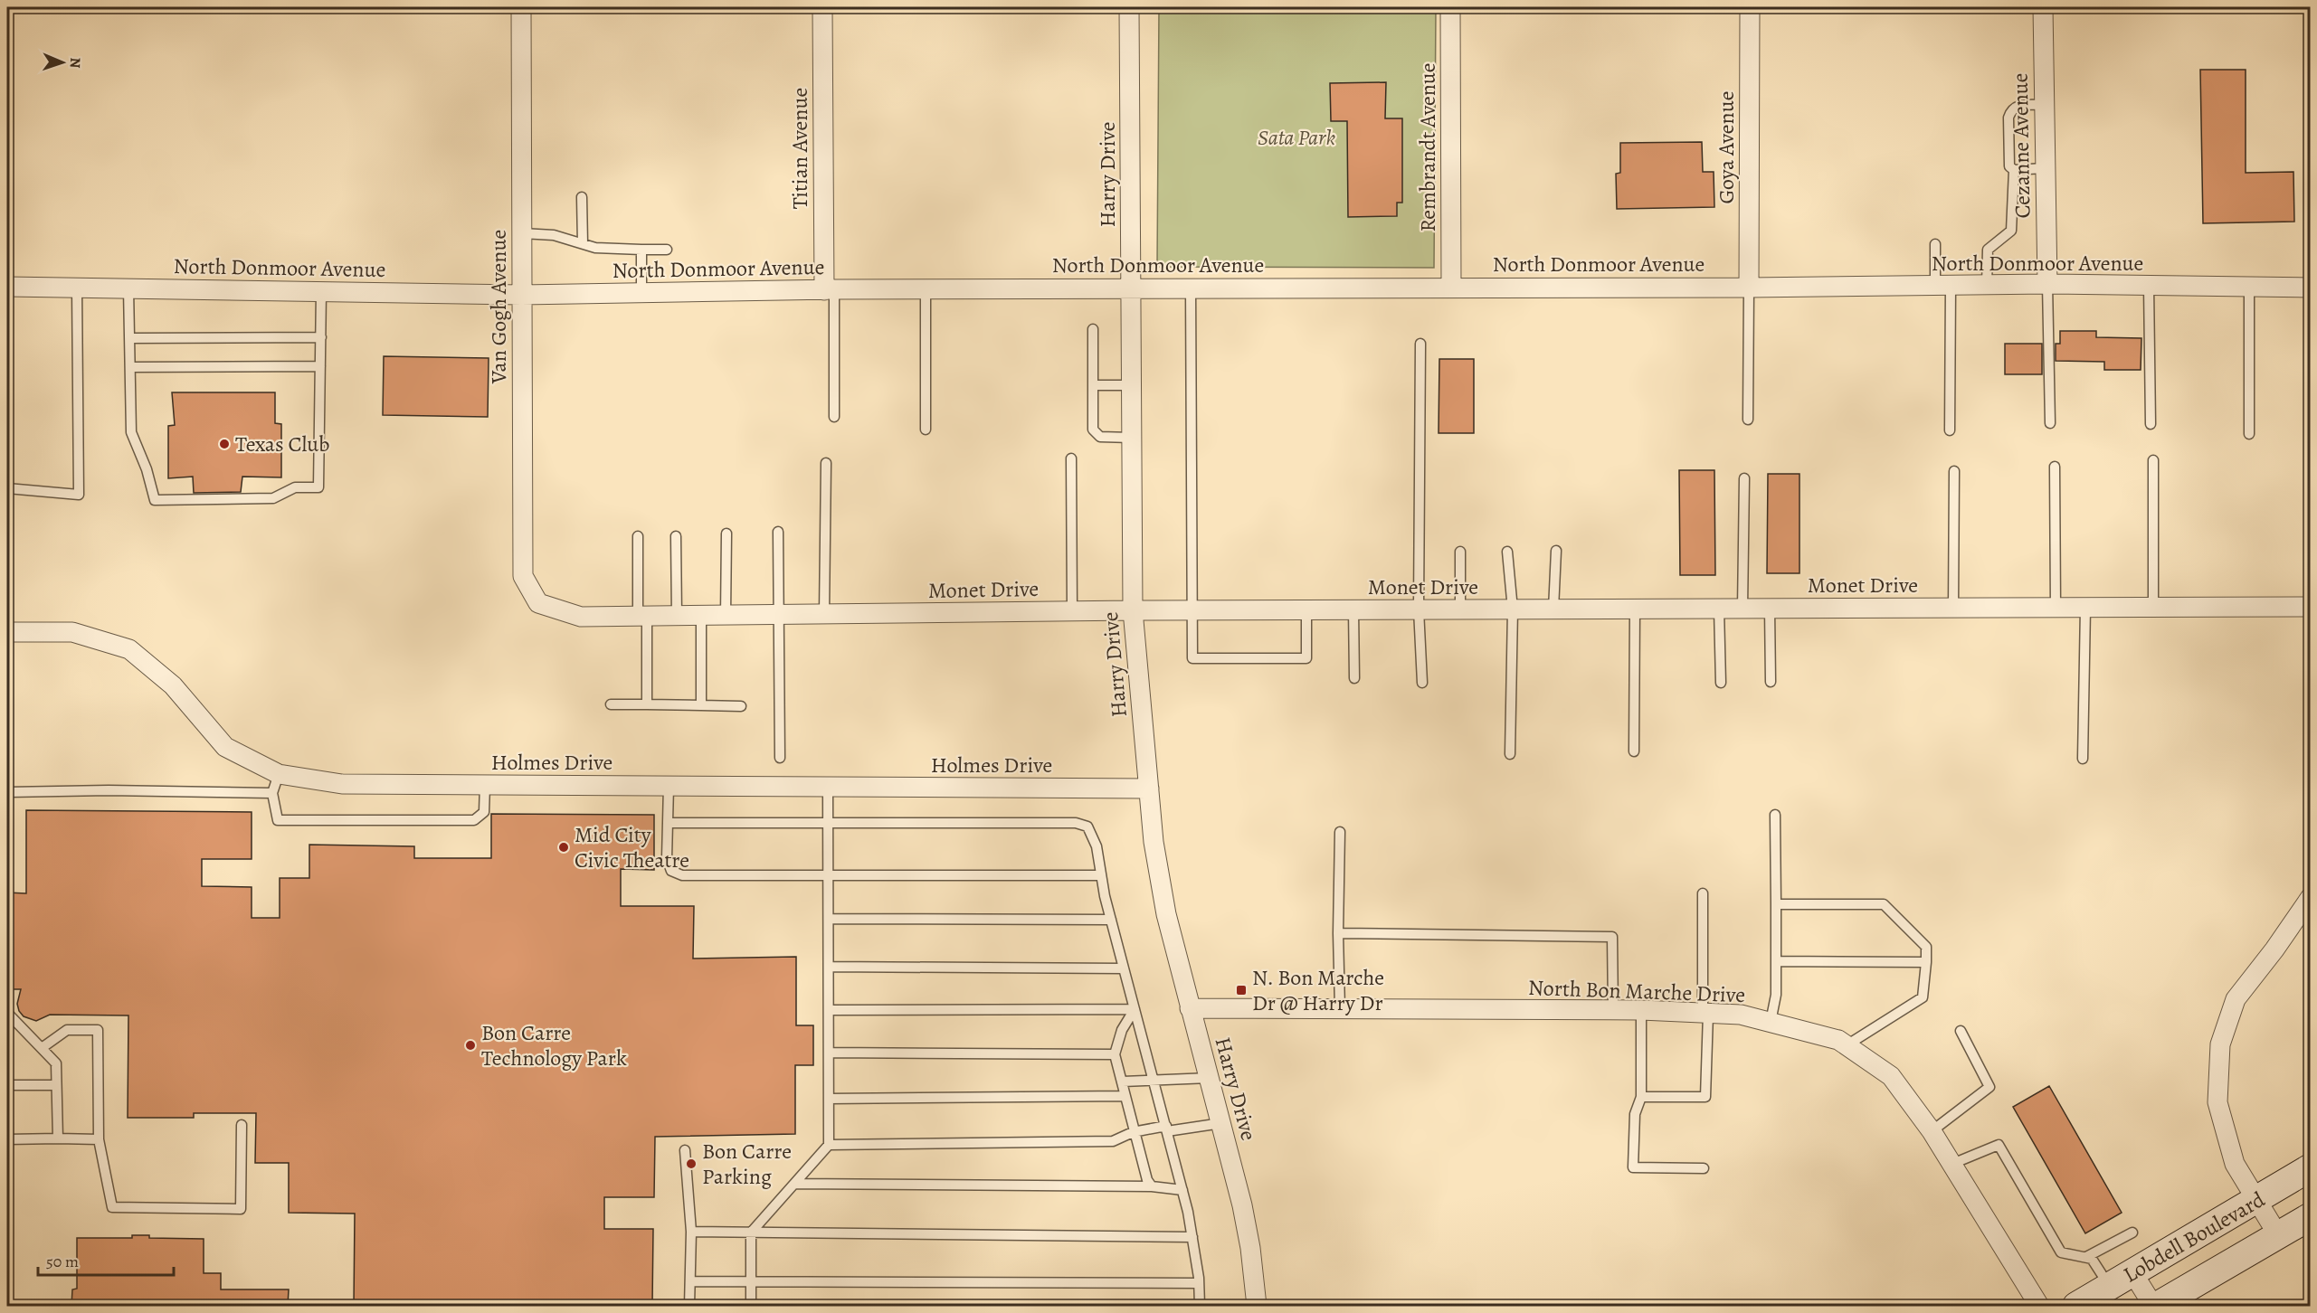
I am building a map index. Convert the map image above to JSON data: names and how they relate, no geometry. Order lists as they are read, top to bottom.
{
  "streets": {
    "main road": ["Lobdell Boulevard"],
    "street": [
      "Cezanne Avenue",
      "Rembrandt Avenue",
      "Goya Avenue",
      "Titian Avenue",
      "Harry Drive",
      "North Donmoor Avenue",
      "Van Gogh Avenue",
      "Monet Drive",
      "Holmes Drive",
      "North Bon Marche Drive"
    ]
  },
  "crossings": [
    ["Cezanne Avenue", "North Donmoor Avenue"],
    ["Rembrandt Avenue", "North Donmoor Avenue"],
    ["Goya Avenue", "North Donmoor Avenue"],
    ["Titian Avenue", "North Donmoor Avenue"],
    ["Harry Drive", "North Donmoor Avenue"],
    ["Harry Drive", "Monet Drive"],
    ["Harry Drive", "Holmes Drive"],
    ["Harry Drive", "North Bon Marche Drive"],
    ["North Donmoor Avenue", "Van Gogh Avenue"],
    ["Van Gogh Avenue", "Monet Drive"]
  ],
  "parks": ["Sata Park"],
  "places": {
    "other": [
      "Texas Club",
      "Mid City Civic Theatre",
      "Bon Carre Technology Park",
      "Bon Carre Parking"
    ],
    "transit": ["N. Bon Marche Dr @ Harry Dr"]
  },
  "scale_bar": "50 m",
  "north": "right"
}
